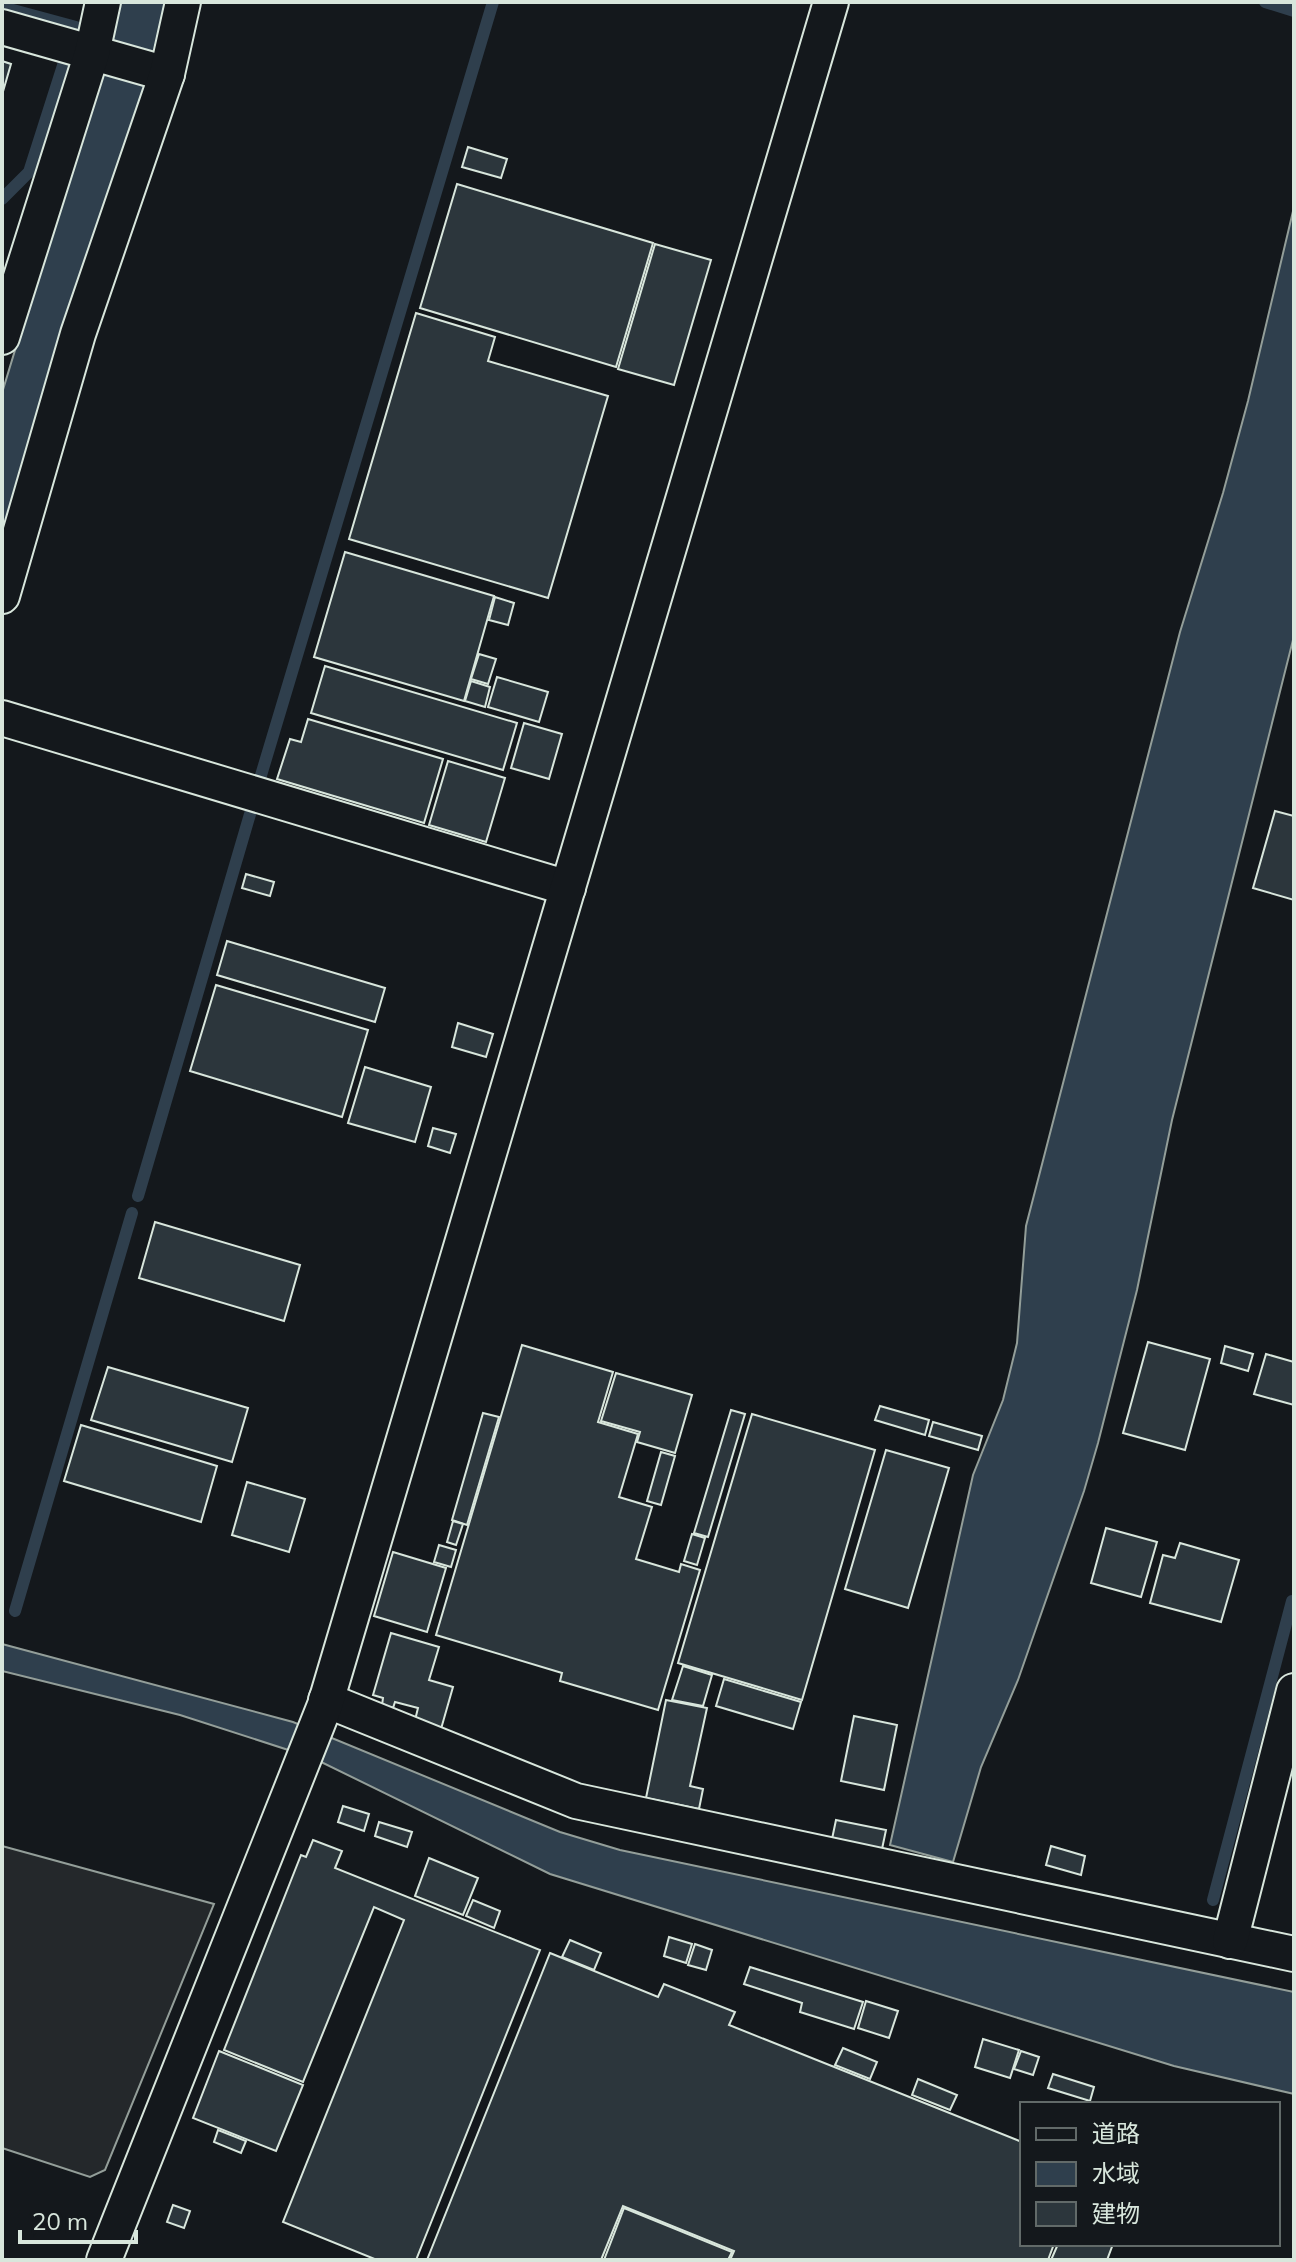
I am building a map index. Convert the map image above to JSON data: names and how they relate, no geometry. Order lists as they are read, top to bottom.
{
  "legend": ["道路", "水域", "建物"],
  "scale_bar": "20 m"
}
